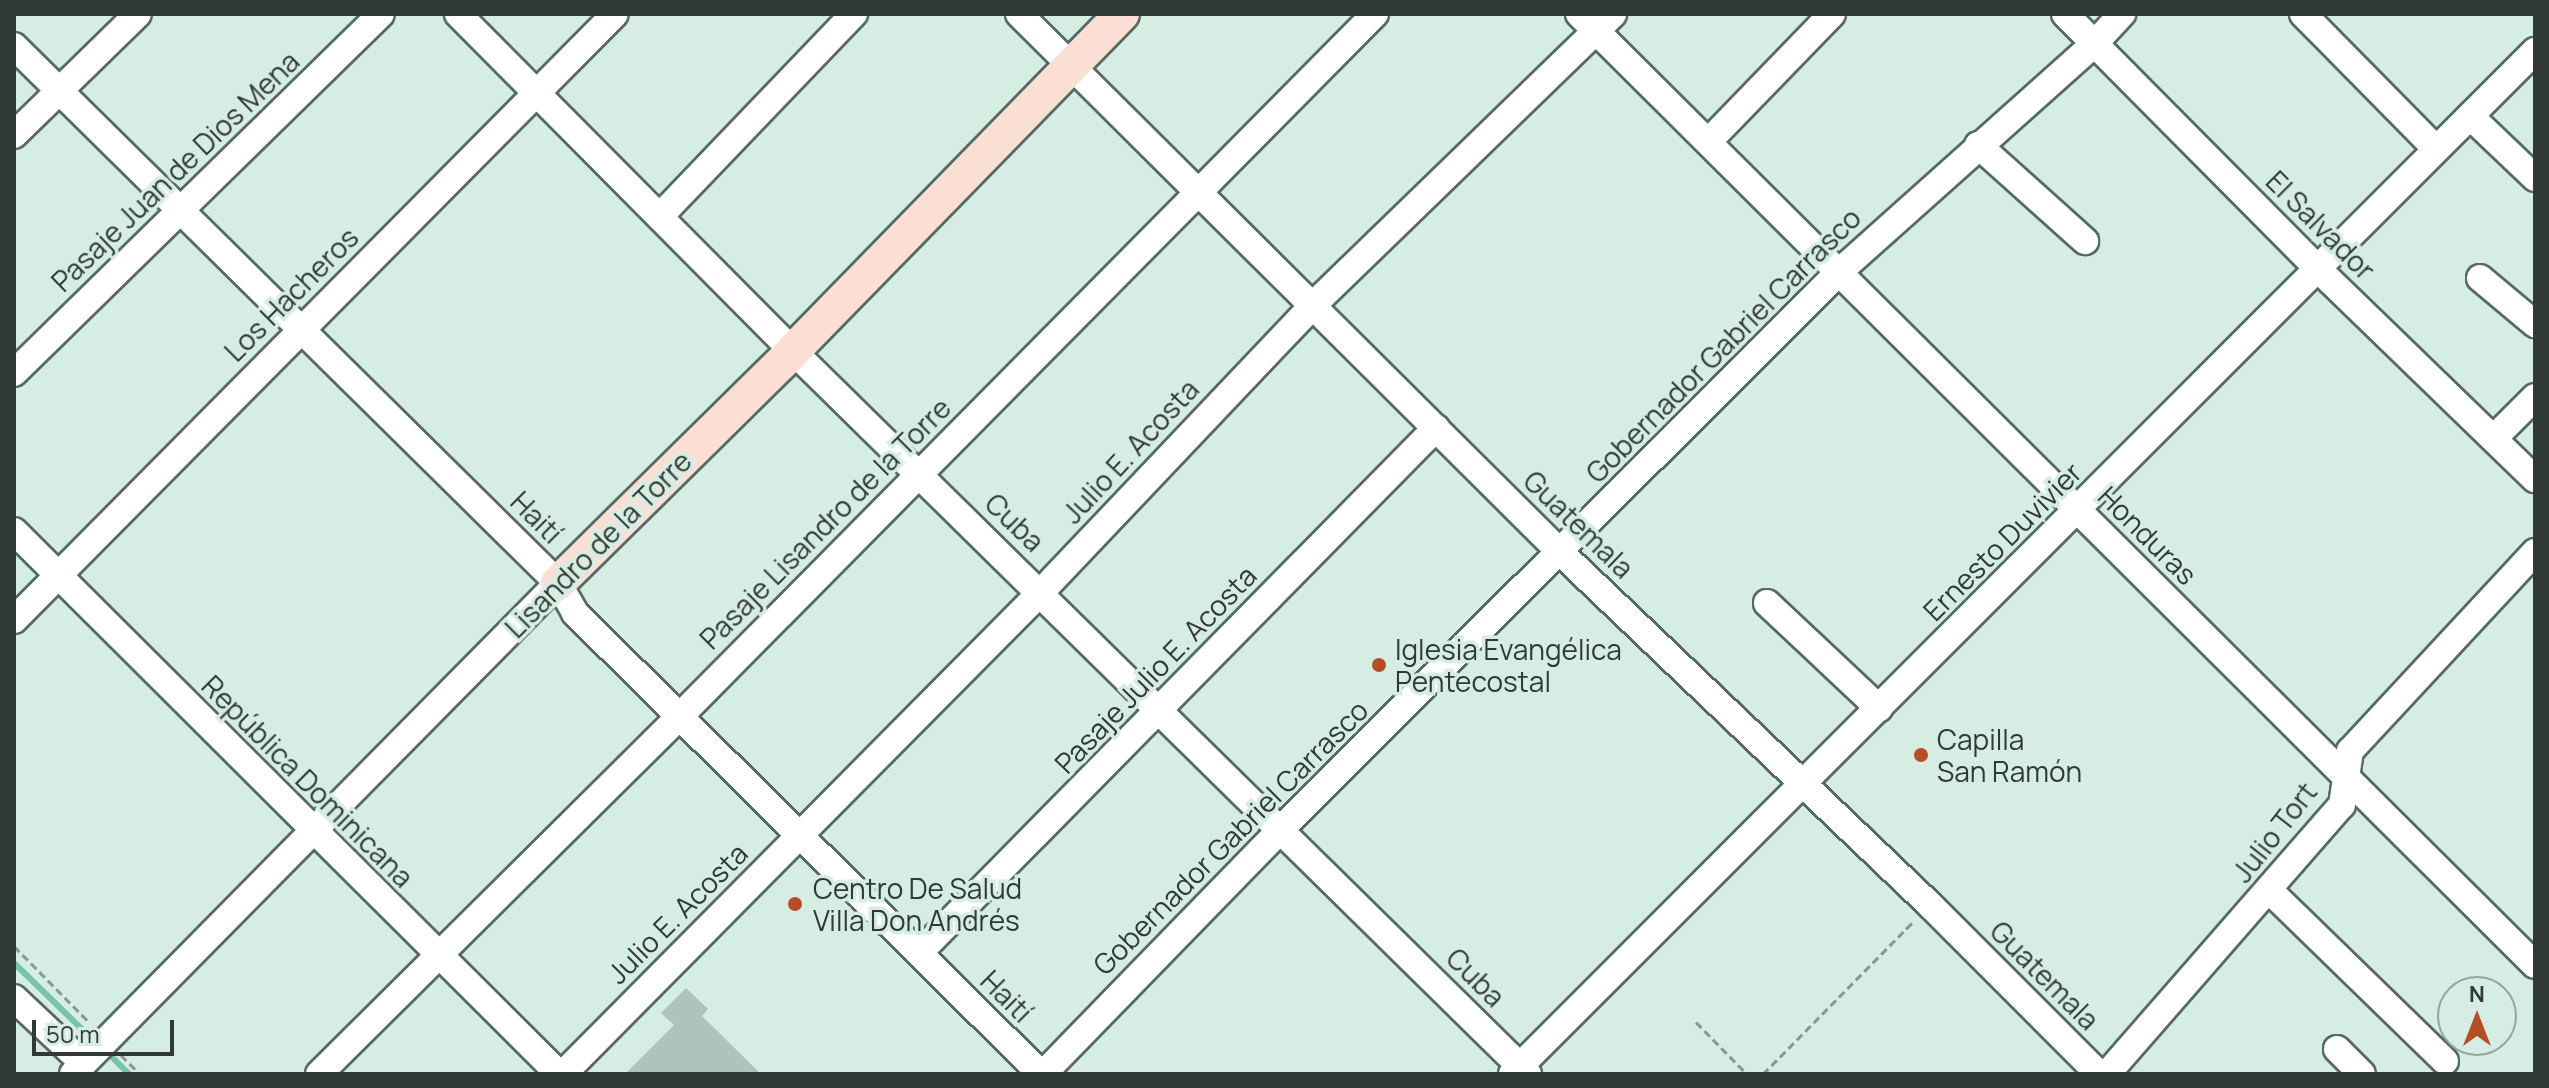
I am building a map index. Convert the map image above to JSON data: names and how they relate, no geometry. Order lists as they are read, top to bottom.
{
  "streets": {
    "main road": ["Lisandro de la Torre"],
    "street": [
      "Pasaje Juan de Dios Mena",
      "El Salvador",
      "Los Hacheros",
      "Gobernador Gabriel Carrasco",
      "Julio E. Acosta",
      "Haití",
      "Cuba",
      "Pasaje Lisandro de la Torre",
      "Guatemala",
      "Honduras",
      "Ernesto Duvivier",
      "Pasaje Julio E. Acosta",
      "República Dominicana",
      "Julio Tort"
    ]
  },
  "crossings": [
    ["Pasaje Juan de Dios Mena", "Haití"],
    ["El Salvador", "Gobernador Gabriel Carrasco"],
    ["El Salvador", "Ernesto Duvivier"],
    ["Los Hacheros", "Haití"],
    ["Los Hacheros", "Cuba"],
    ["Los Hacheros", "República Dominicana"],
    ["Gobernador Gabriel Carrasco", "Haití"],
    ["Gobernador Gabriel Carrasco", "Cuba"],
    ["Gobernador Gabriel Carrasco", "Guatemala"],
    ["Gobernador Gabriel Carrasco", "Honduras"],
    ["Julio E. Acosta", "Haití"],
    ["Julio E. Acosta", "Cuba"],
    ["Julio E. Acosta", "Guatemala"],
    ["Julio E. Acosta", "Honduras"],
    ["Julio E. Acosta", "República Dominicana"],
    ["Haití", "Pasaje Lisandro de la Torre"],
    ["Haití", "Lisandro de la Torre"],
    ["Haití", "Pasaje Julio E. Acosta"],
    ["Cuba", "Pasaje Lisandro de la Torre"],
    ["Cuba", "Ernesto Duvivier"],
    ["Cuba", "Lisandro de la Torre"],
    ["Cuba", "Pasaje Julio E. Acosta"],
    ["Pasaje Lisandro de la Torre", "Guatemala"],
    ["Pasaje Lisandro de la Torre", "República Dominicana"],
    ["Guatemala", "Ernesto Duvivier"],
    ["Guatemala", "Lisandro de la Torre"],
    ["Guatemala", "Pasaje Julio E. Acosta"],
    ["Honduras", "Ernesto Duvivier"],
    ["Honduras", "Julio Tort"],
    ["Lisandro de la Torre", "República Dominicana"]
  ],
  "places": ["Iglesia Evangélica Pentecostal", "Capilla San Ramón", "Centro De Salud Villa Don Andrés"],
  "scale_bar": "50 m",
  "north": "top"
}
